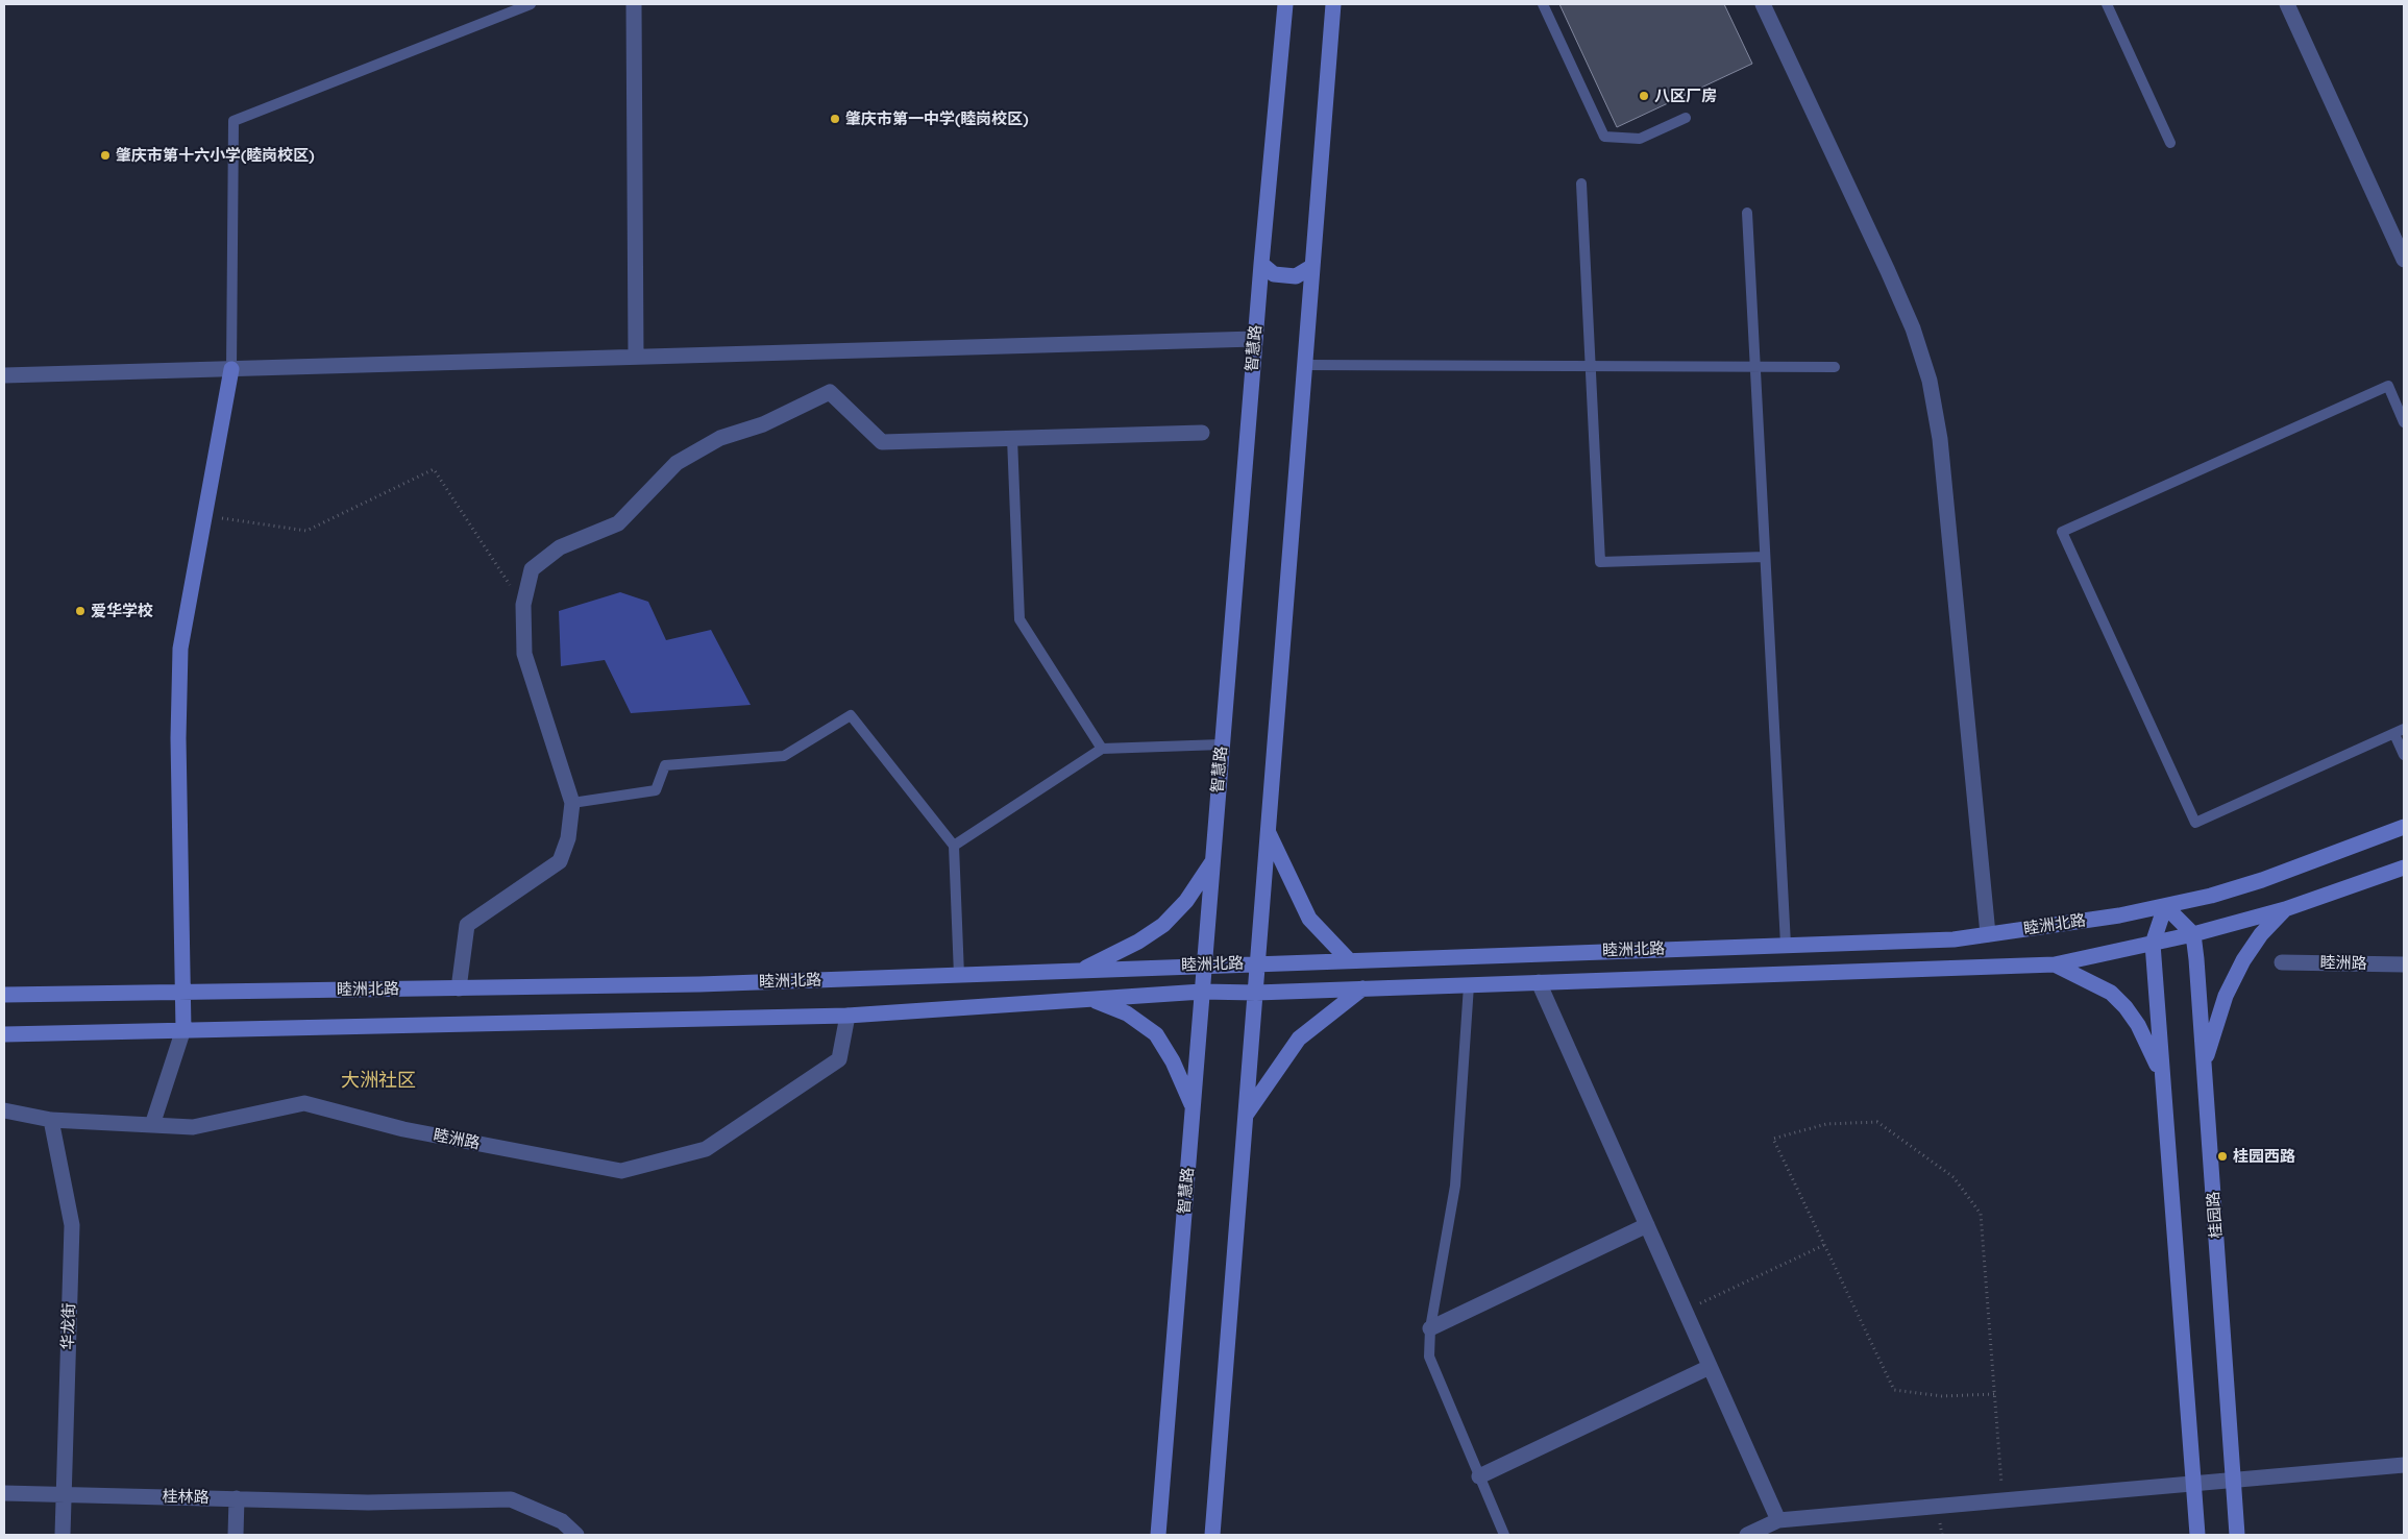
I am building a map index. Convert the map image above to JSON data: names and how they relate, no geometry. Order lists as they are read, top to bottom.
{
  "streets": {
    "main road": ["智慧路", "睦洲北路", "桂园路"],
    "street": ["睦洲路", "华龙街", "桂林路"]
  },
  "crossings": [
    ["智慧路", "睦洲北路"],
    ["睦洲北路", "睦洲路"],
    ["睦洲北路", "桂园路"],
    ["睦洲路", "华龙街"],
    ["华龙街", "桂林路"]
  ],
  "districts": ["大洲社区"],
  "places": [
    "八区厂房",
    "肇庆市第一中学(睦岗校区)",
    "肇庆市第十六小学(睦岗校区)",
    "爱华学校",
    "桂园西路"
  ]
}
